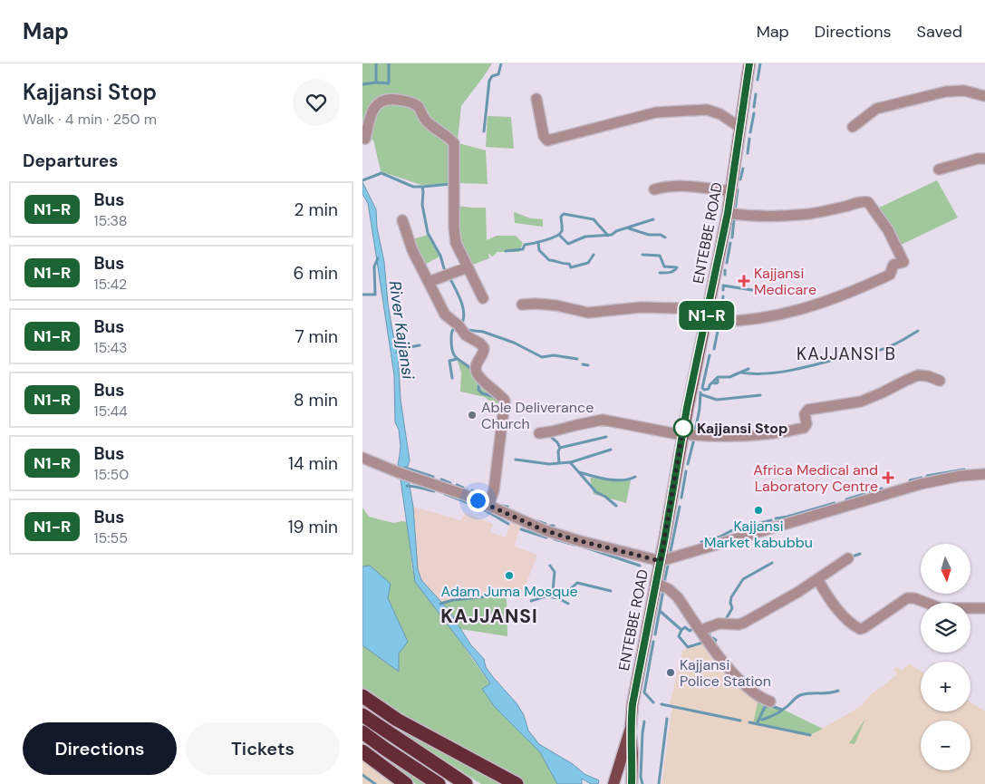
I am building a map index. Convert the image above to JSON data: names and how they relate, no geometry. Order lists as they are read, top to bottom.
{
  "streets": {
    "main road": ["ENTEBBE ROAD"]
  },
  "districts": ["KAJJANSI B", "KAJJANSI"],
  "water": ["River Kajjansi"],
  "places": {
    "health": ["Kajjansi Medicare", "Africa Medical and Laboratory Centre"],
    "other": [
      "Able Deliverance Church",
      "Kajjansi Stop",
      "Kajjansi Market kabubbu",
      "Adam Juma Mosque",
      "Kajjansi Police Station"
    ]
  },
  "lines": ["bus line N1-R"],
  "north": "bottom",
  "page": {
    "header": "Map",
    "nav": ["Map", "Directions", "Saved"],
    "heading": [
      ["Kajjansi Stop", "Walk · 4 min · 250 m"],
      "Departures"
    ],
    "on_map": "N1-R",
    "list": [
      {
        "mark": "N1-R",
        "name": "Bus",
        "note": "15:38",
        "value": "2 min"
      },
      {
        "mark": "N1-R",
        "name": "Bus",
        "note": "15:42",
        "value": "6 min"
      },
      {
        "mark": "N1-R",
        "name": "Bus",
        "note": "15:43",
        "value": "7 min"
      },
      {
        "mark": "N1-R",
        "name": "Bus",
        "note": "15:44",
        "value": "8 min"
      },
      {
        "mark": "N1-R",
        "name": "Bus",
        "note": "15:50",
        "value": "14 min"
      },
      {
        "mark": "N1-R",
        "name": "Bus",
        "note": "15:55",
        "value": "19 min"
      }
    ],
    "map_buttons": ["+", "−"],
    "buttons": ["Directions", "Tickets"]
  }
}
